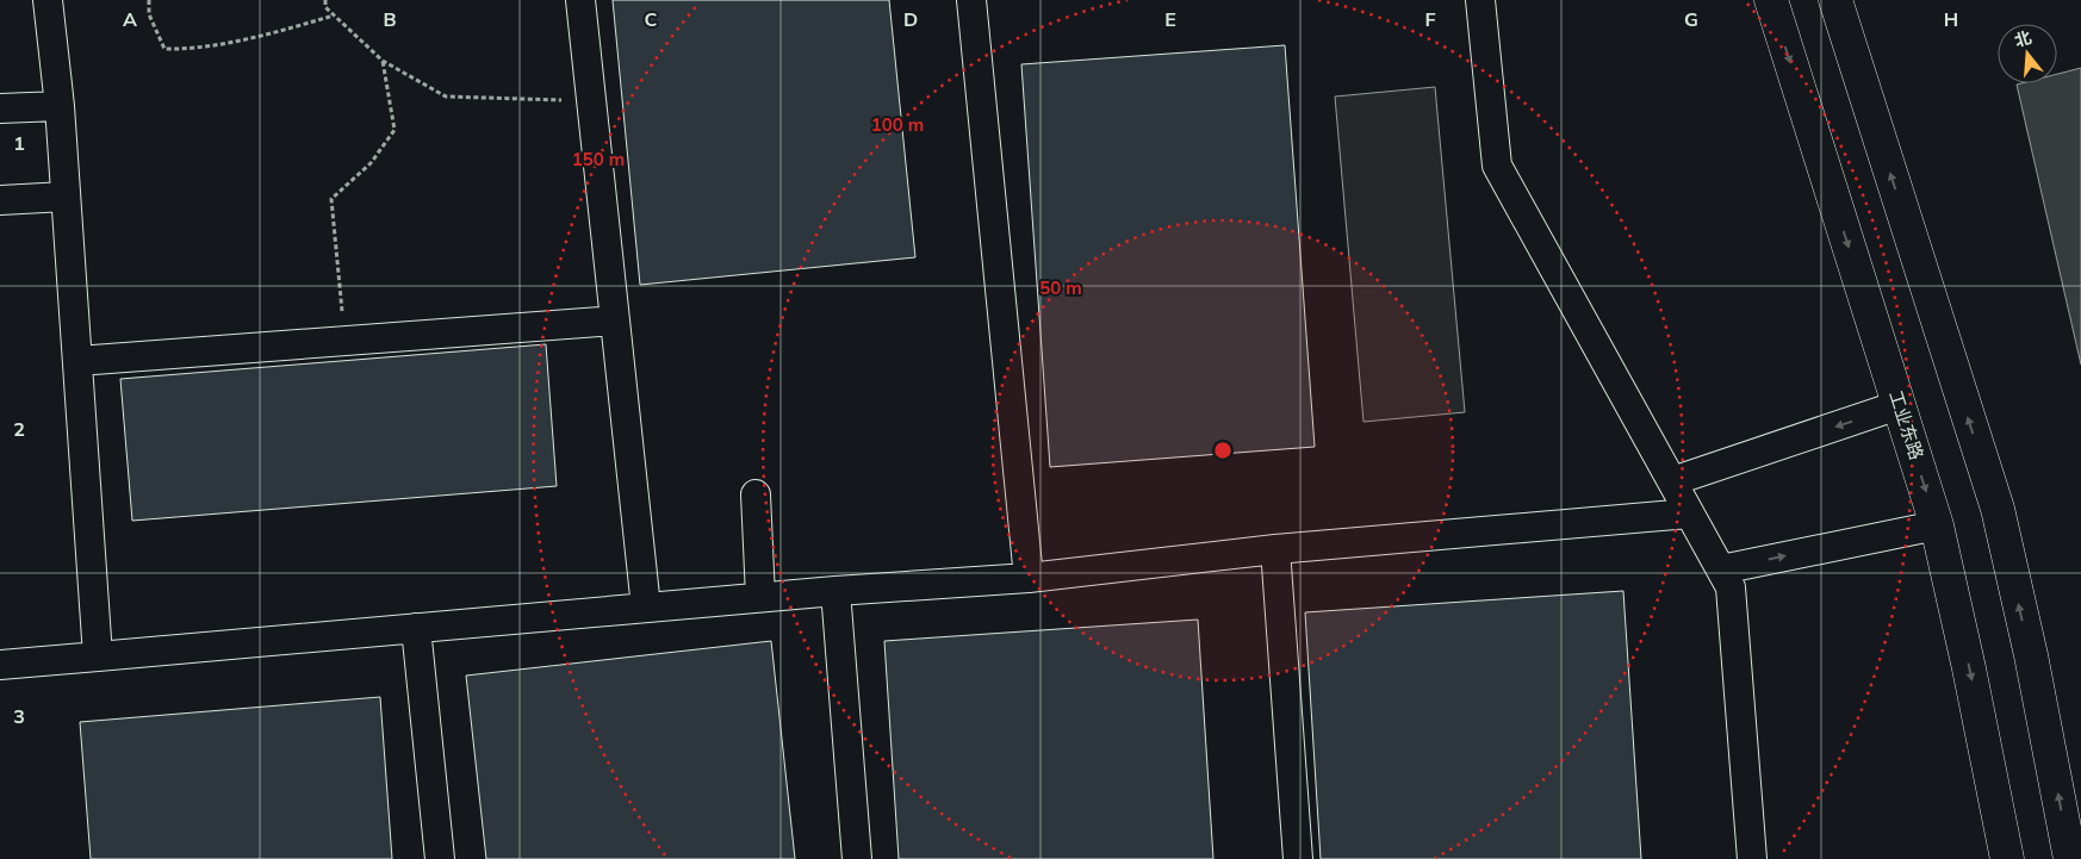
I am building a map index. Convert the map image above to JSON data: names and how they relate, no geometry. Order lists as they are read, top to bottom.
{
  "streets": {
    "main road": ["工业东路"]
  },
  "north": "top",
  "grid": {
    "columns": [
      "A",
      "B",
      "C",
      "D",
      "E",
      "F",
      "G",
      "H"
    ],
    "rows": ["1", "2", "3"]
  },
  "rings": ["100 m", "150 m", "50 m"]
}
